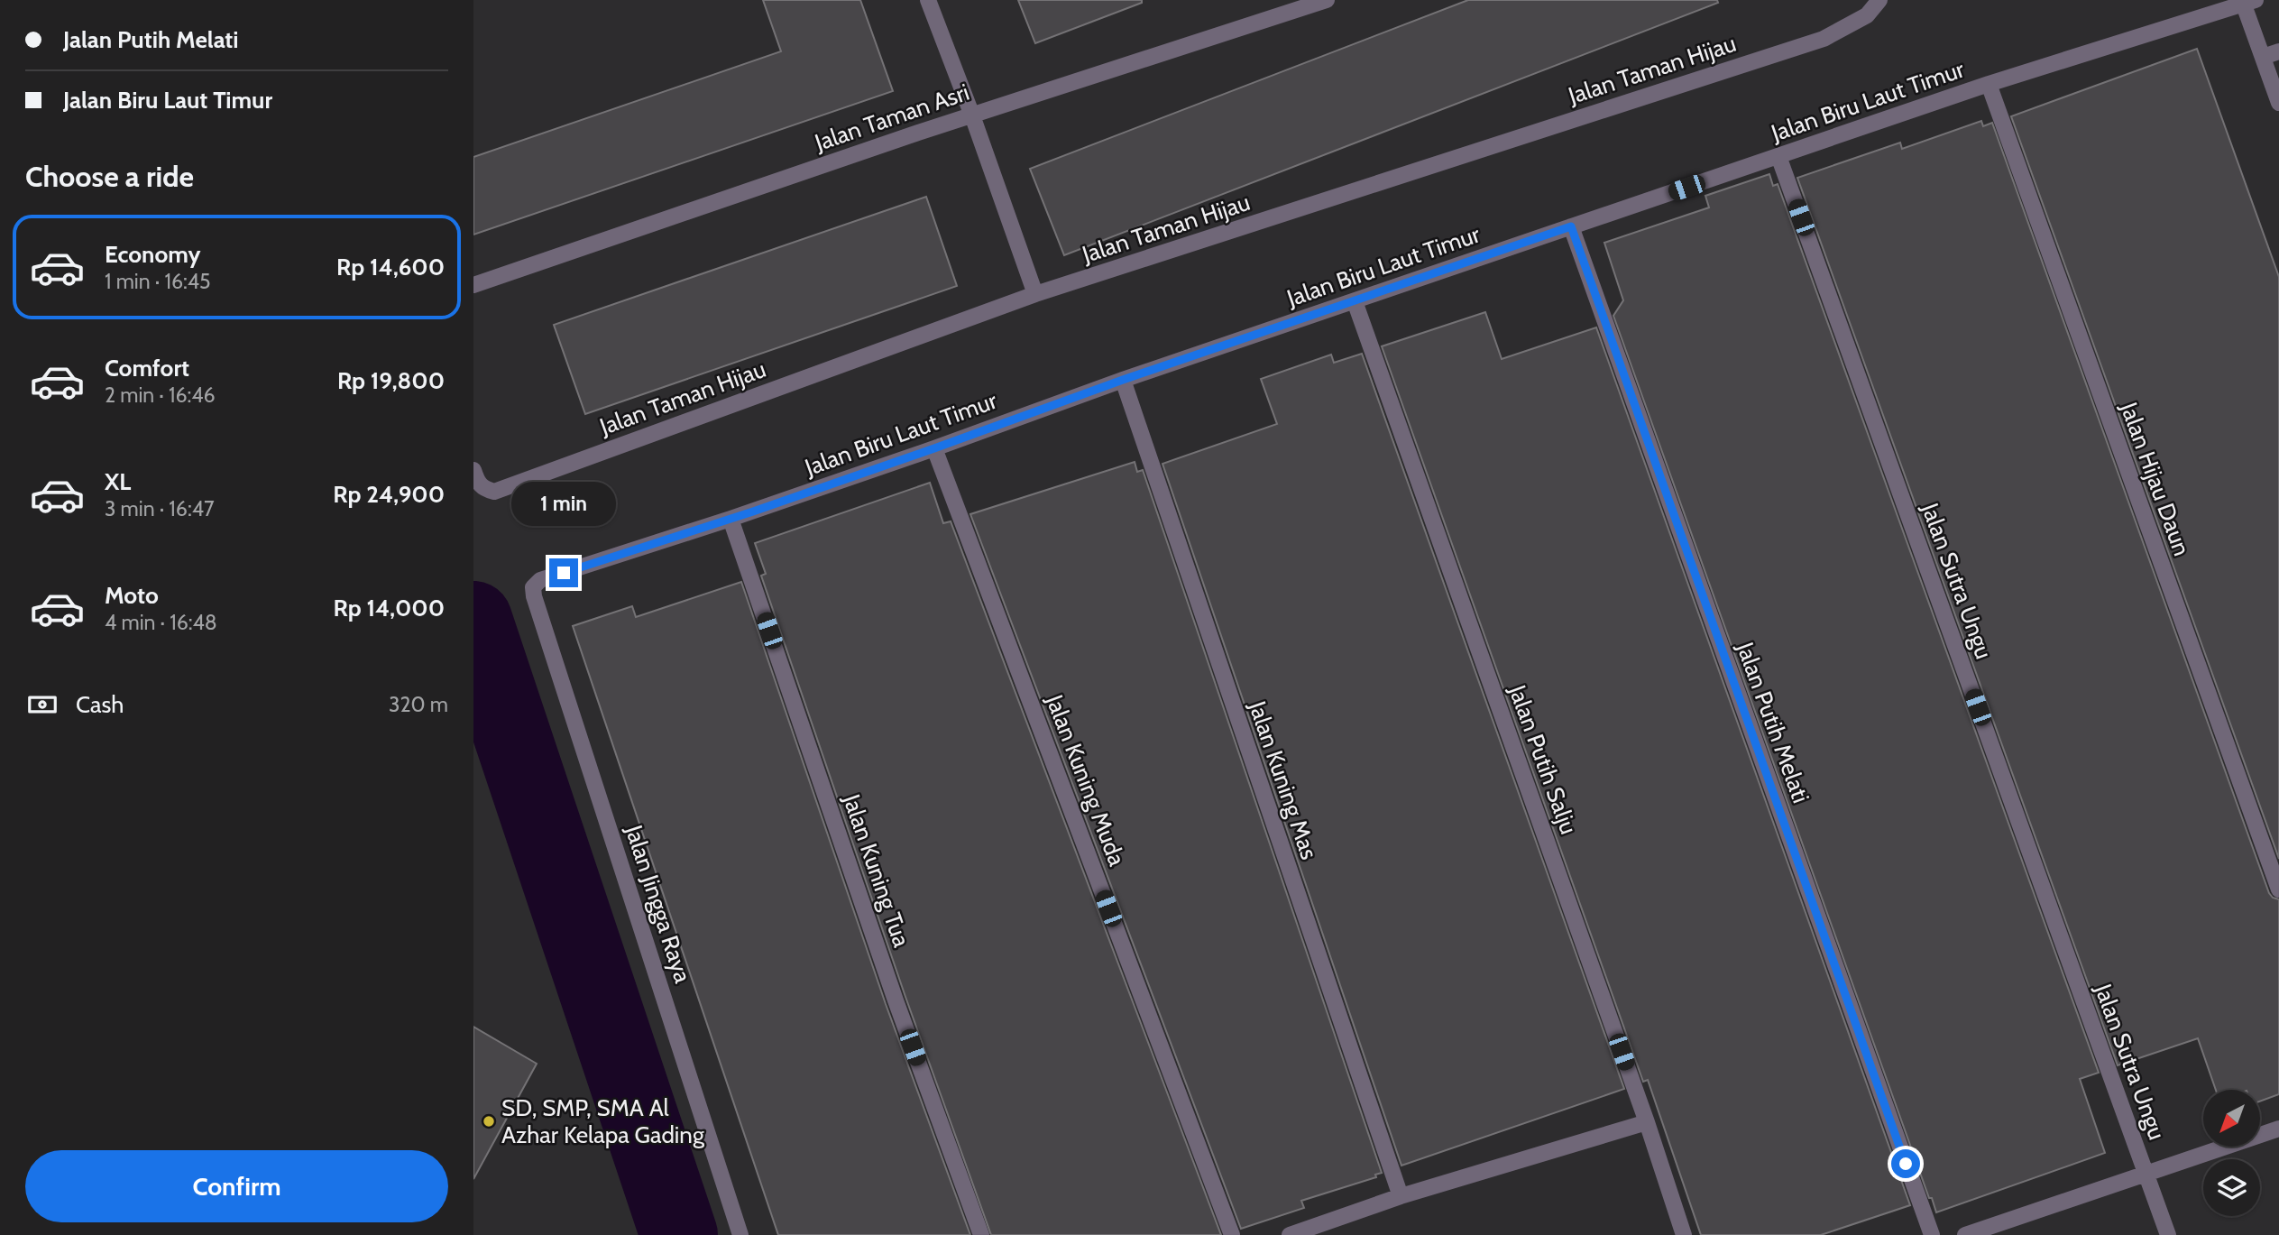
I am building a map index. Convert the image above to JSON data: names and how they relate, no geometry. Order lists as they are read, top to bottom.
{
  "streets": {
    "street": [
      "Jalan Taman Hijau",
      "Jalan Biru Laut Timur",
      "Jalan Taman Asri",
      "Jalan Hijau Daun",
      "Jalan Sutra Ungu",
      "Jalan Putih Melati",
      "Jalan Putih Salju",
      "Jalan Kuning Muda",
      "Jalan Kuning Mas",
      "Jalan Kuning Tua",
      "Jalan Jingga Raya"
    ]
  },
  "crossings": [
    ["Jalan Biru Laut Timur", "Jalan Hijau Daun"],
    ["Jalan Biru Laut Timur", "Jalan Sutra Ungu"],
    ["Jalan Biru Laut Timur", "Jalan Putih Melati"],
    ["Jalan Biru Laut Timur", "Jalan Putih Salju"],
    ["Jalan Biru Laut Timur", "Jalan Kuning Muda"],
    ["Jalan Biru Laut Timur", "Jalan Kuning Mas"],
    ["Jalan Biru Laut Timur", "Jalan Kuning Tua"],
    ["Jalan Biru Laut Timur", "Jalan Jingga Raya"]
  ],
  "places": ["SD, SMP, SMA Al Azhar Kelapa Gading"],
  "north": "bottom left",
  "page": {
    "banner": ["Jalan Putih Melati", "Jalan Biru Laut Timur"],
    "heading": "Choose a ride",
    "list": [
      {
        "name": "Economy",
        "note": "1 min · 16:45",
        "value": "Rp 14,600"
      },
      {
        "name": "Comfort",
        "note": "2 min · 16:46",
        "value": "Rp 19,800"
      },
      {
        "name": "XL",
        "note": "3 min · 16:47",
        "value": "Rp 24,900"
      },
      {
        "name": "Moto",
        "note": "4 min · 16:48",
        "value": "Rp 14,000"
      }
    ],
    "bubble": "1 min",
    "pay": ["Cash", "320 m"],
    "buttons": "Confirm"
  }
}
